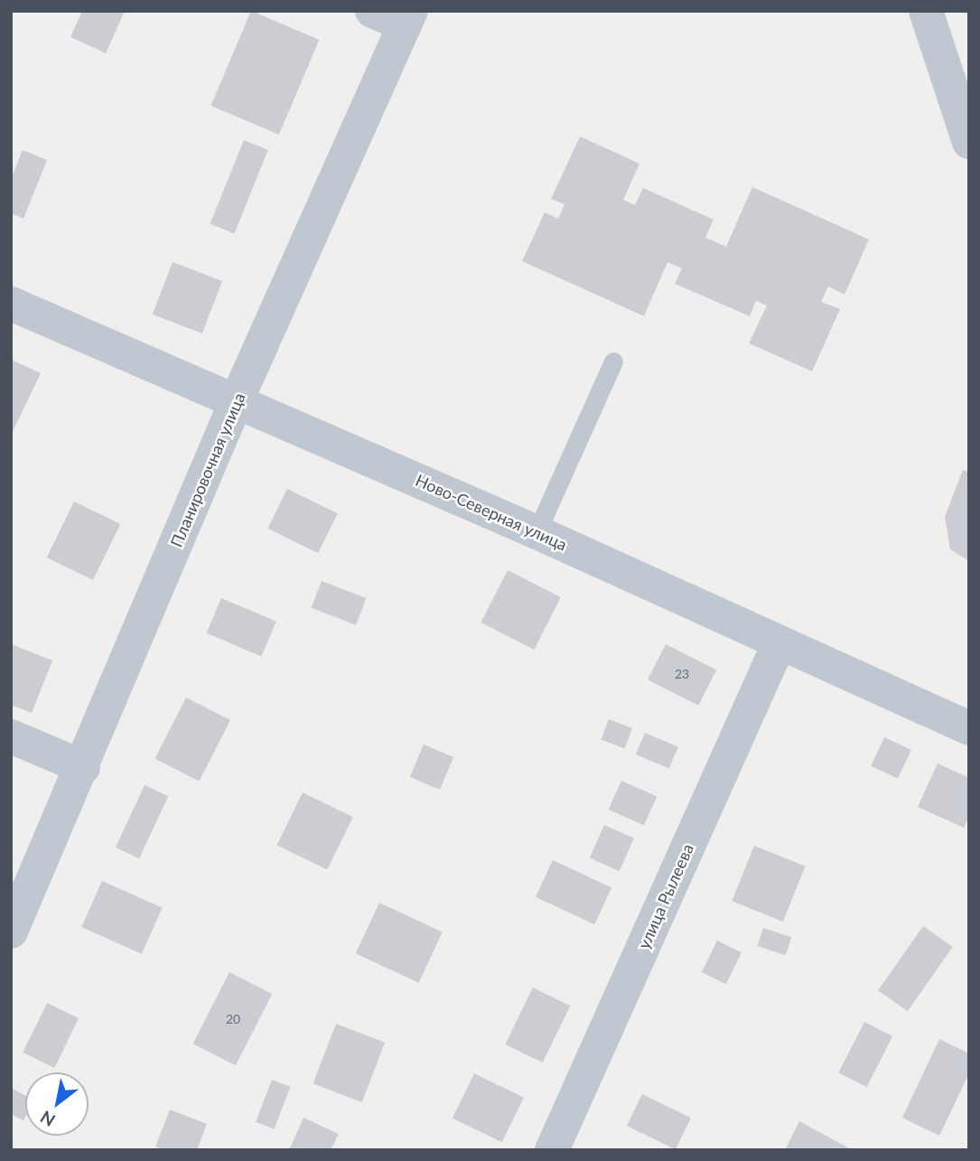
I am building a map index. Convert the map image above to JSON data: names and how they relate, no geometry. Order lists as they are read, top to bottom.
{
  "streets": {
    "street": ["Планировочная улица", "Ново-Северная улица", "улица Рылеева"]
  },
  "crossings": [
    ["Планировочная улица", "Ново-Северная улица"],
    ["Ново-Северная улица", "улица Рылеева"]
  ],
  "house_numbers": ["23", "20"],
  "north": "bottom left"
}
